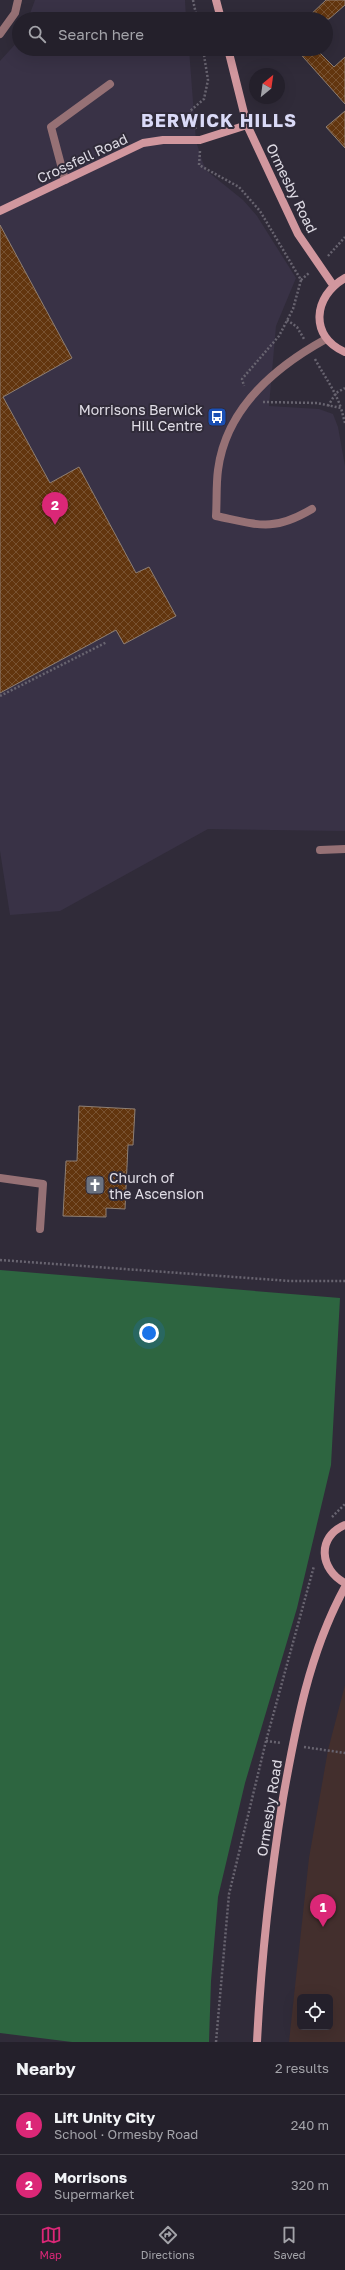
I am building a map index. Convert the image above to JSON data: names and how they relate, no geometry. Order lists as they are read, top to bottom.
{
  "streets": {
    "street": ["Crossfell Road", "Ormesby Road"]
  },
  "crossings": [
    ["Crossfell Road", "Ormesby Road"]
  ],
  "districts": ["BERWICK HILLS"],
  "places": {
    "bus stop": ["Morrisons Berwick Hill Centre"],
    "church": ["Church of the Ascension"]
  },
  "north": "top right",
  "page": {
    "search": "Search here",
    "pins": ["2", "1"],
    "heading": ["Nearby", "2 results"],
    "list": [
      {
        "mark": "1",
        "name": "Lift Unity City",
        "note": "School · Ormesby Road",
        "value": "240 m"
      },
      {
        "mark": "2",
        "name": "Morrisons",
        "note": "Supermarket",
        "value": "320 m"
      }
    ],
    "nav": ["Map", "Directions", "Saved"]
  }
}
